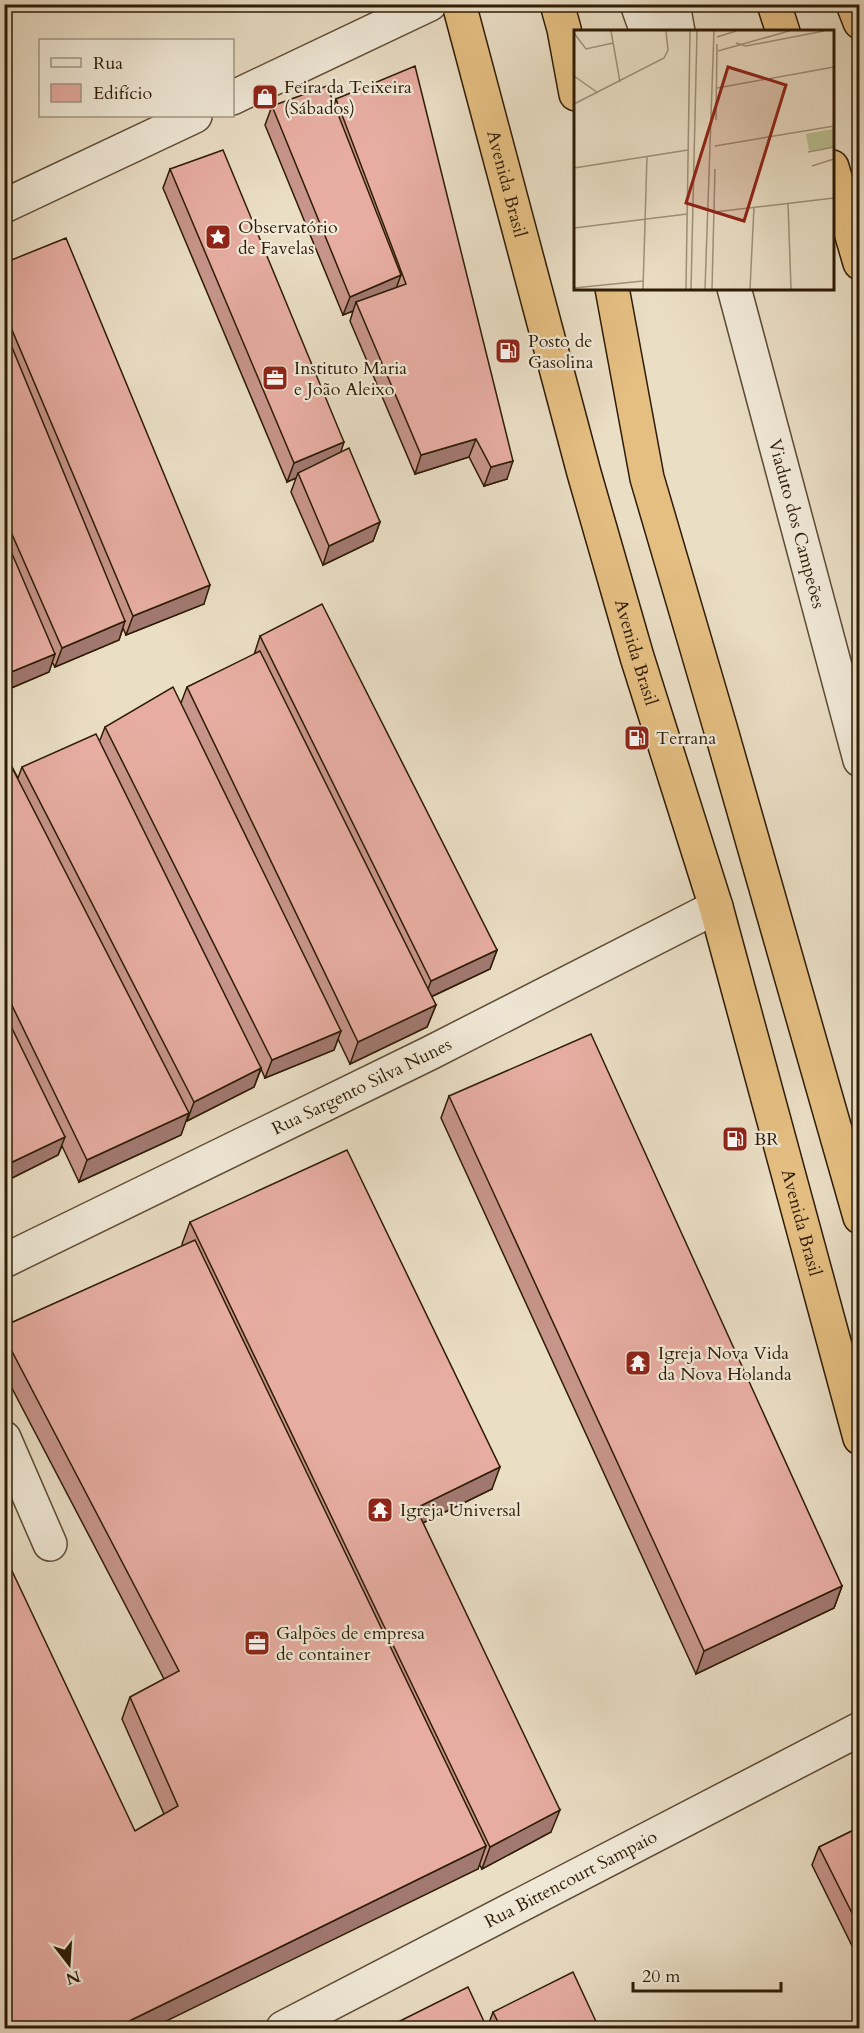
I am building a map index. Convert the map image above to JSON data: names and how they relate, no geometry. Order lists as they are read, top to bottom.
{
  "streets": {
    "highway": ["Avenida Brasil"],
    "street": ["Viaduto dos Campeões", "Rua Sargento Silva Nunes", "Rua Bittencourt Sampaio"]
  },
  "crossings": [
    ["Avenida Brasil", "Rua Sargento Silva Nunes"]
  ],
  "places": {
    "shop": ["Feira da Teixeira (Sábados)"],
    "place": ["Observatório de Favelas"],
    "fuel station": ["Posto de Gasolina", "Terrana", "BR"],
    "office": ["Instituto Maria e João Aleixo", "Galpões de empresa de container"],
    "temple": ["Igreja Nova Vida da Nova Holanda", "Igreja Universal"]
  },
  "legend": ["Rua", "Edifício"],
  "scale_bar": "20 m",
  "north": "bottom"
}
